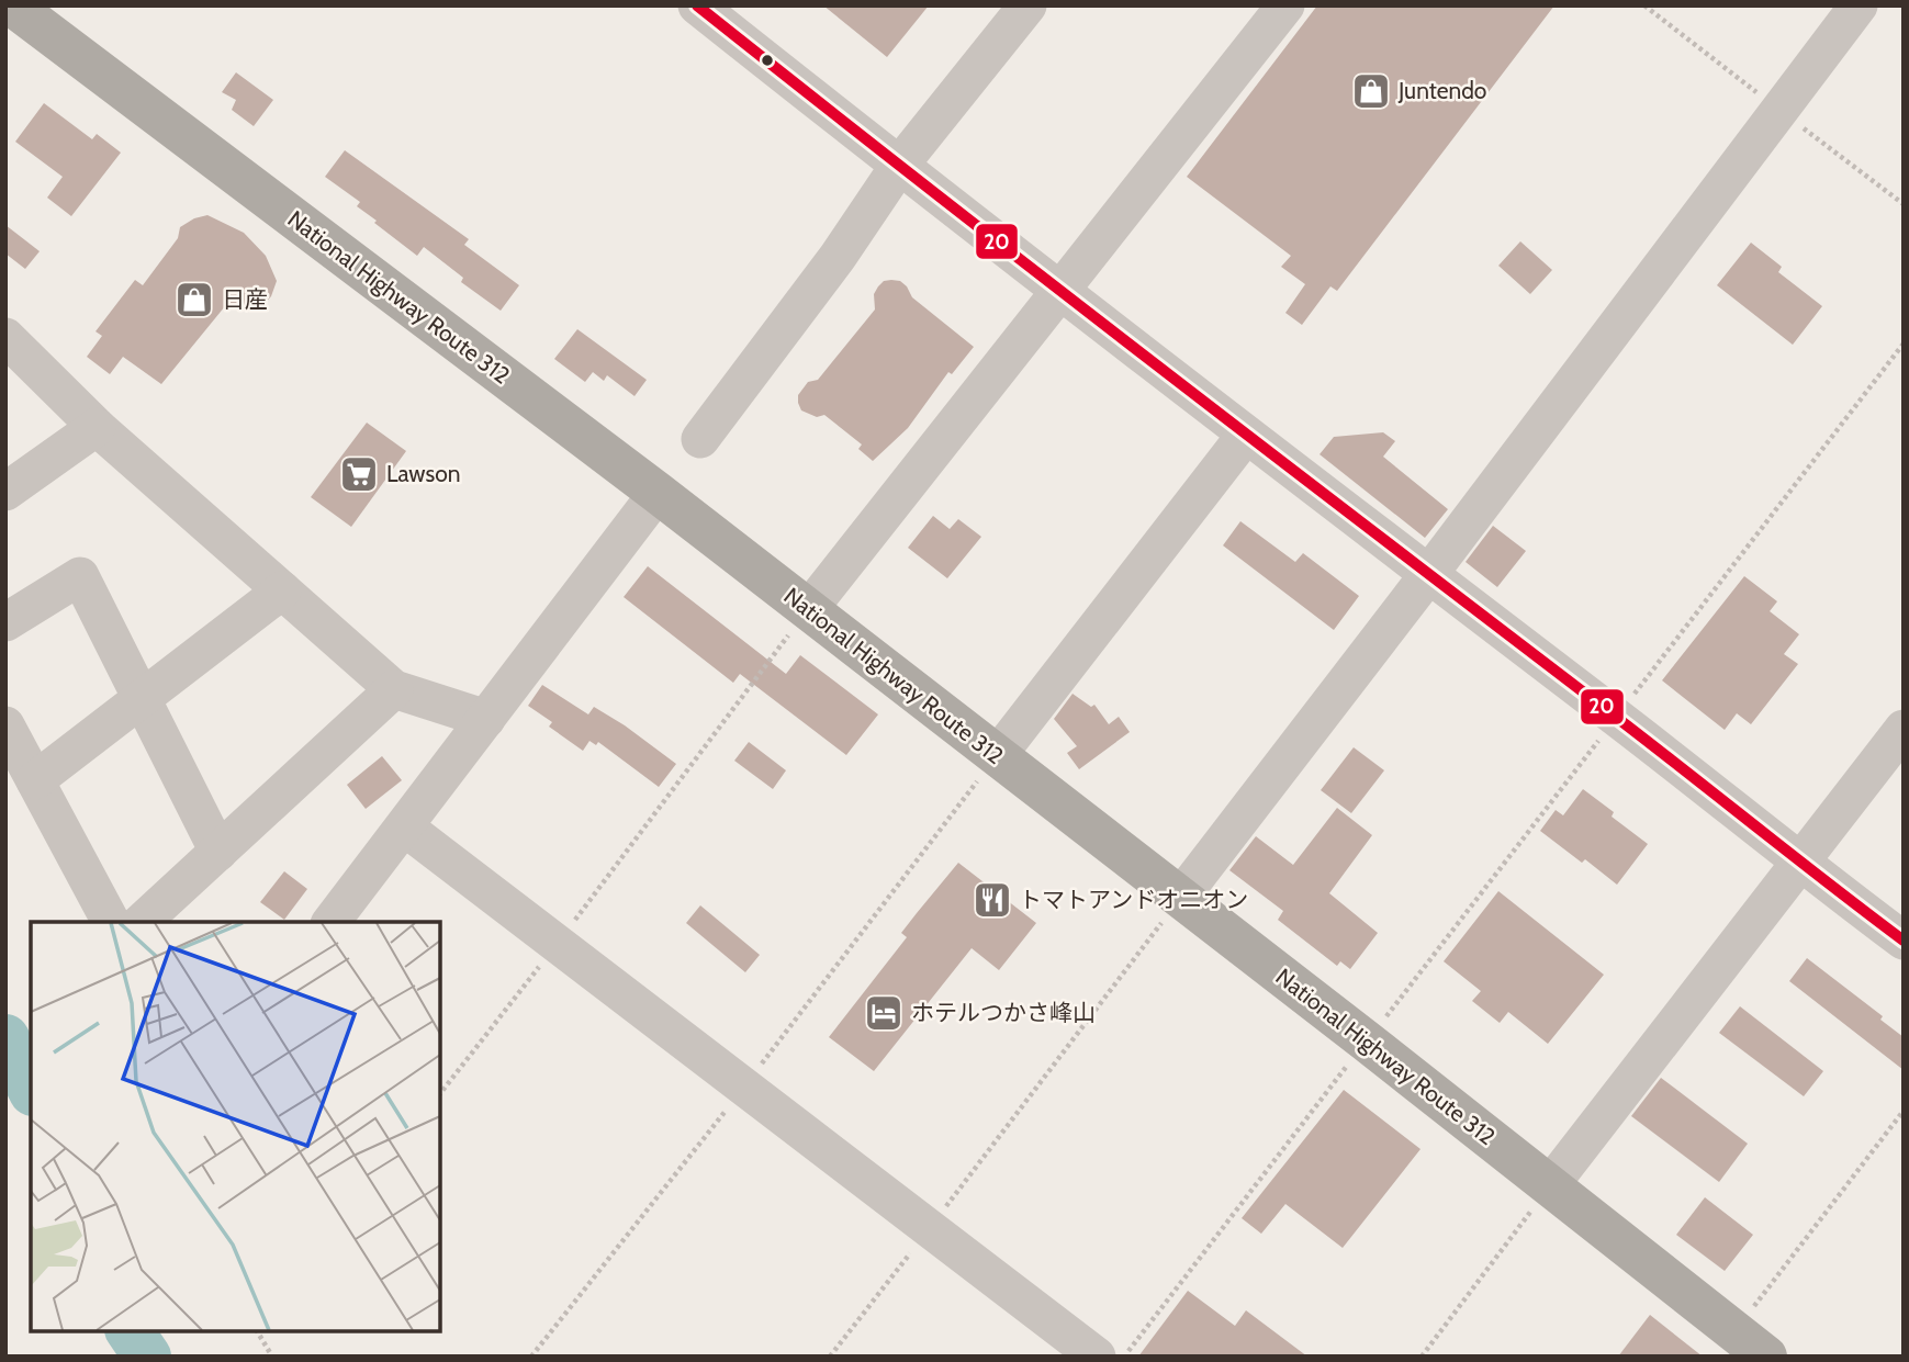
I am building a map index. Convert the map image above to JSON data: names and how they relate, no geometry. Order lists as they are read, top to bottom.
{
  "streets": {
    "highway": ["National Highway Route 312"]
  },
  "places": {
    "shop": ["Juntendo", "日産"],
    "supermarket": ["Lawson"],
    "restaurant": ["トマトアンドオニオン"],
    "hotel": ["ホテルつかさ峰山"]
  },
  "lines": ["transit line 20"]
}
